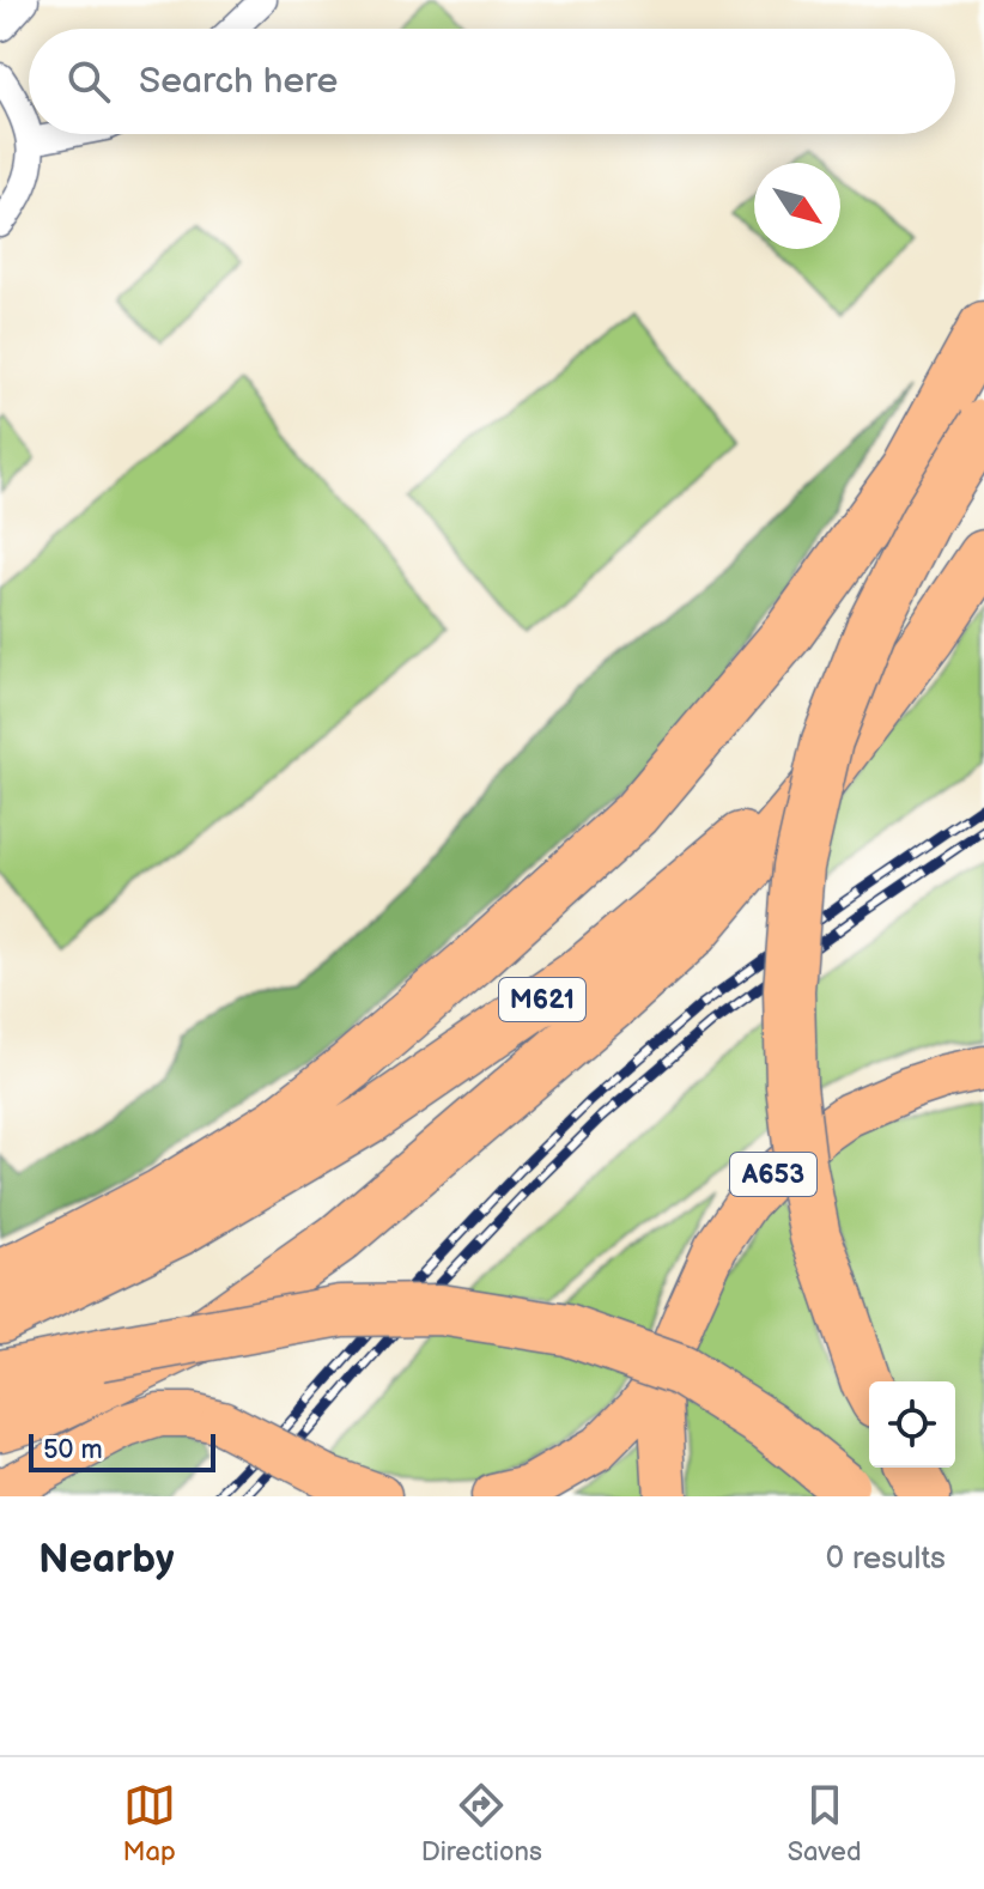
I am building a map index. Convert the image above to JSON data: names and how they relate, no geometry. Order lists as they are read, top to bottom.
{
  "streets": {
    "highway": ["M621"],
    "main road": ["A653"]
  },
  "scale_bar": "50 m",
  "north": "bottom right",
  "page": {
    "search": "Search here",
    "scale": "50 m",
    "heading": ["Nearby", "0 results"],
    "nav": ["Map", "Directions", "Saved"]
  }
}
